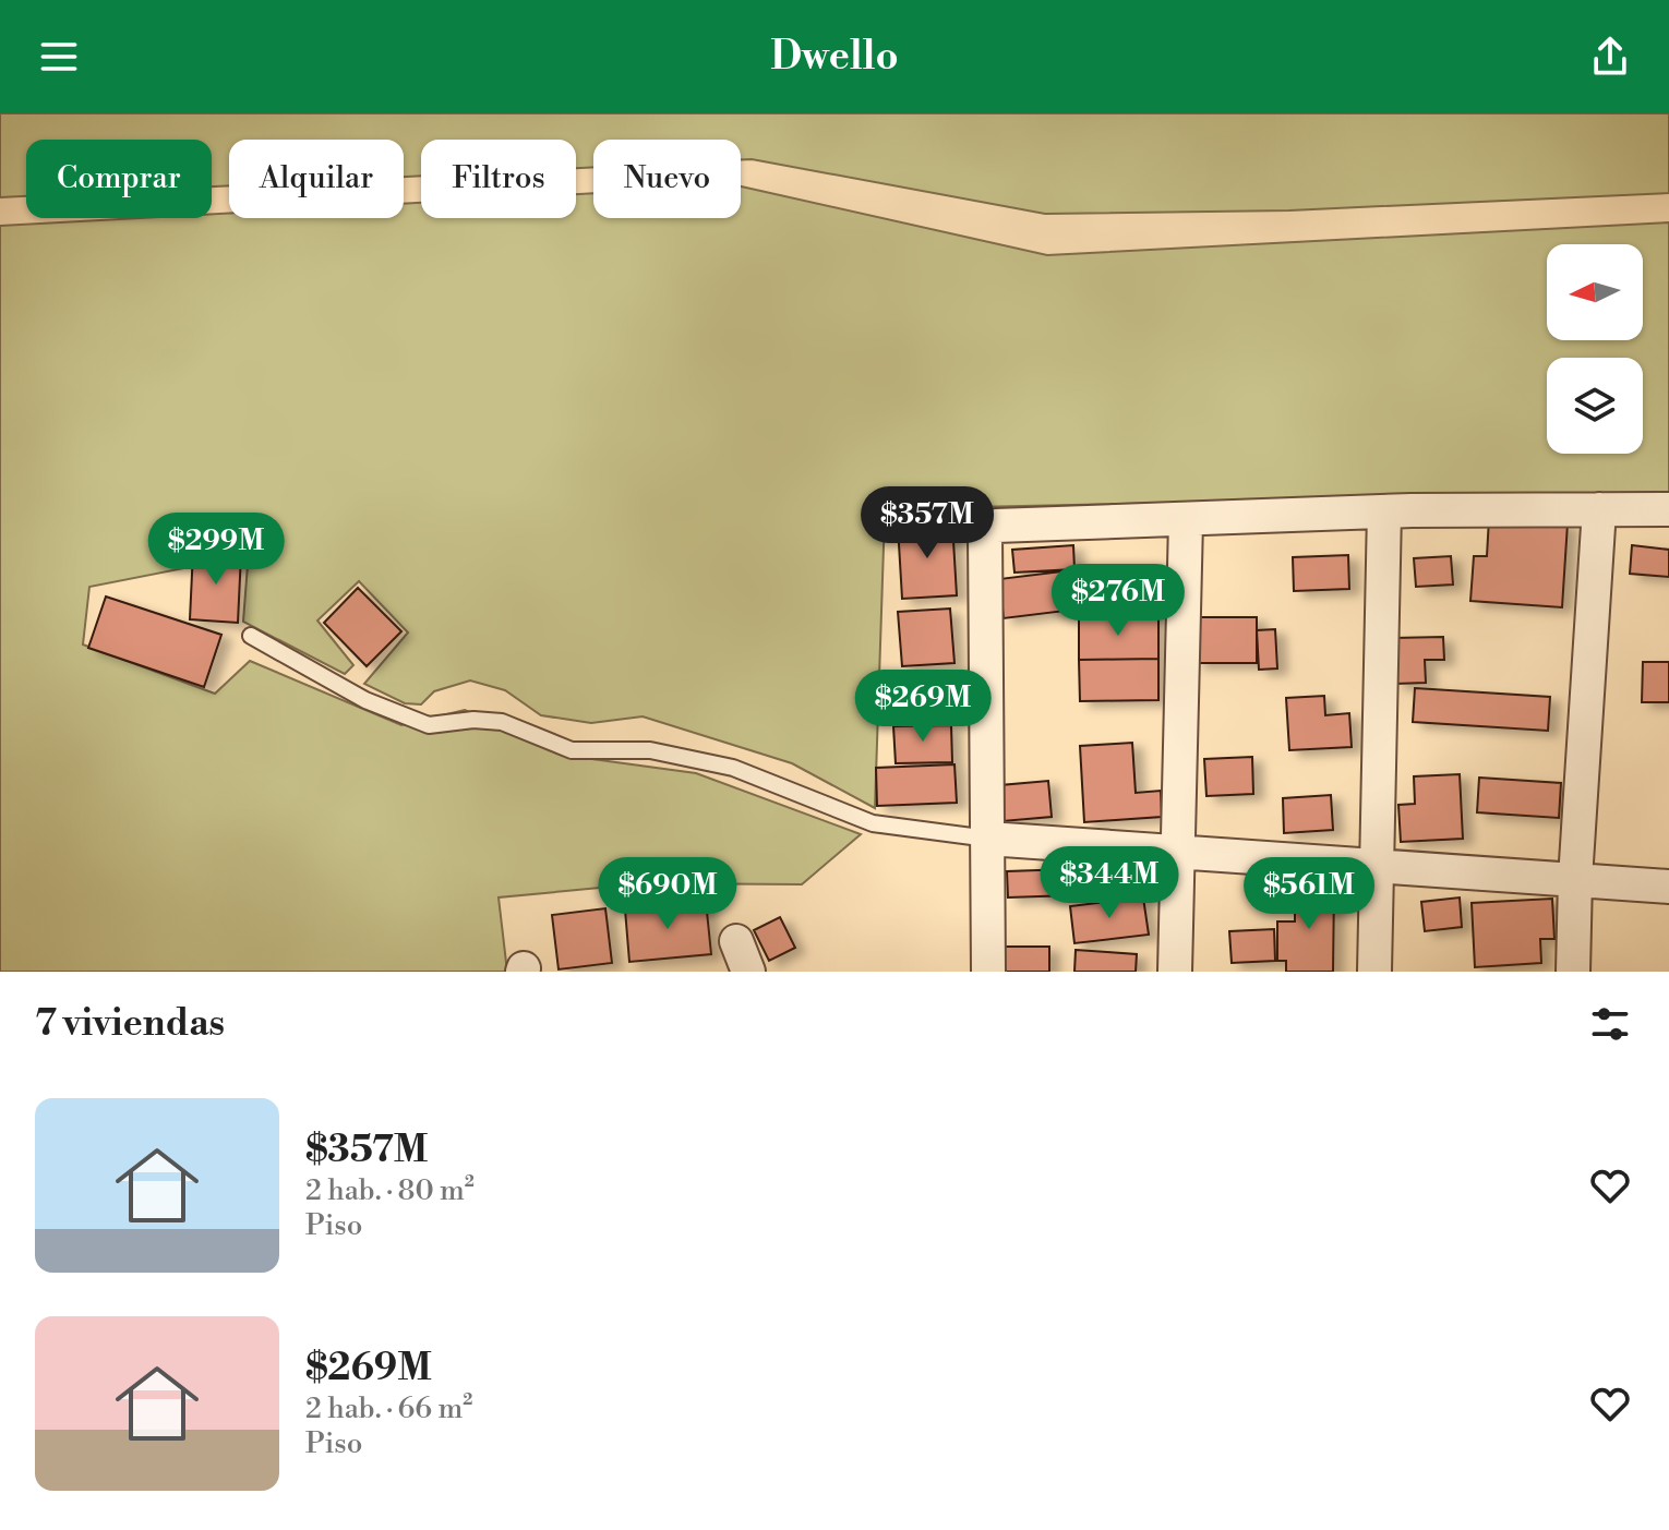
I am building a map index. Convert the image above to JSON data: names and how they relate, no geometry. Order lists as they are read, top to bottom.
{
  "north": "left",
  "page": {
    "header": "Dwello",
    "chip": [
      "Comprar",
      "Alquilar",
      "Filtros",
      "Nuevo"
    ],
    "price": [
      "$357M",
      "$299M",
      "$276M",
      "$269M",
      "$344M",
      "$690M",
      "$561M"
    ],
    "heading": "7 viviendas",
    "list": [
      {
        "name": "$357M",
        "note": "2 hab. · 80 m² · Piso"
      },
      {
        "name": "$269M",
        "note": "2 hab. · 66 m² · Piso"
      }
    ]
  }
}
